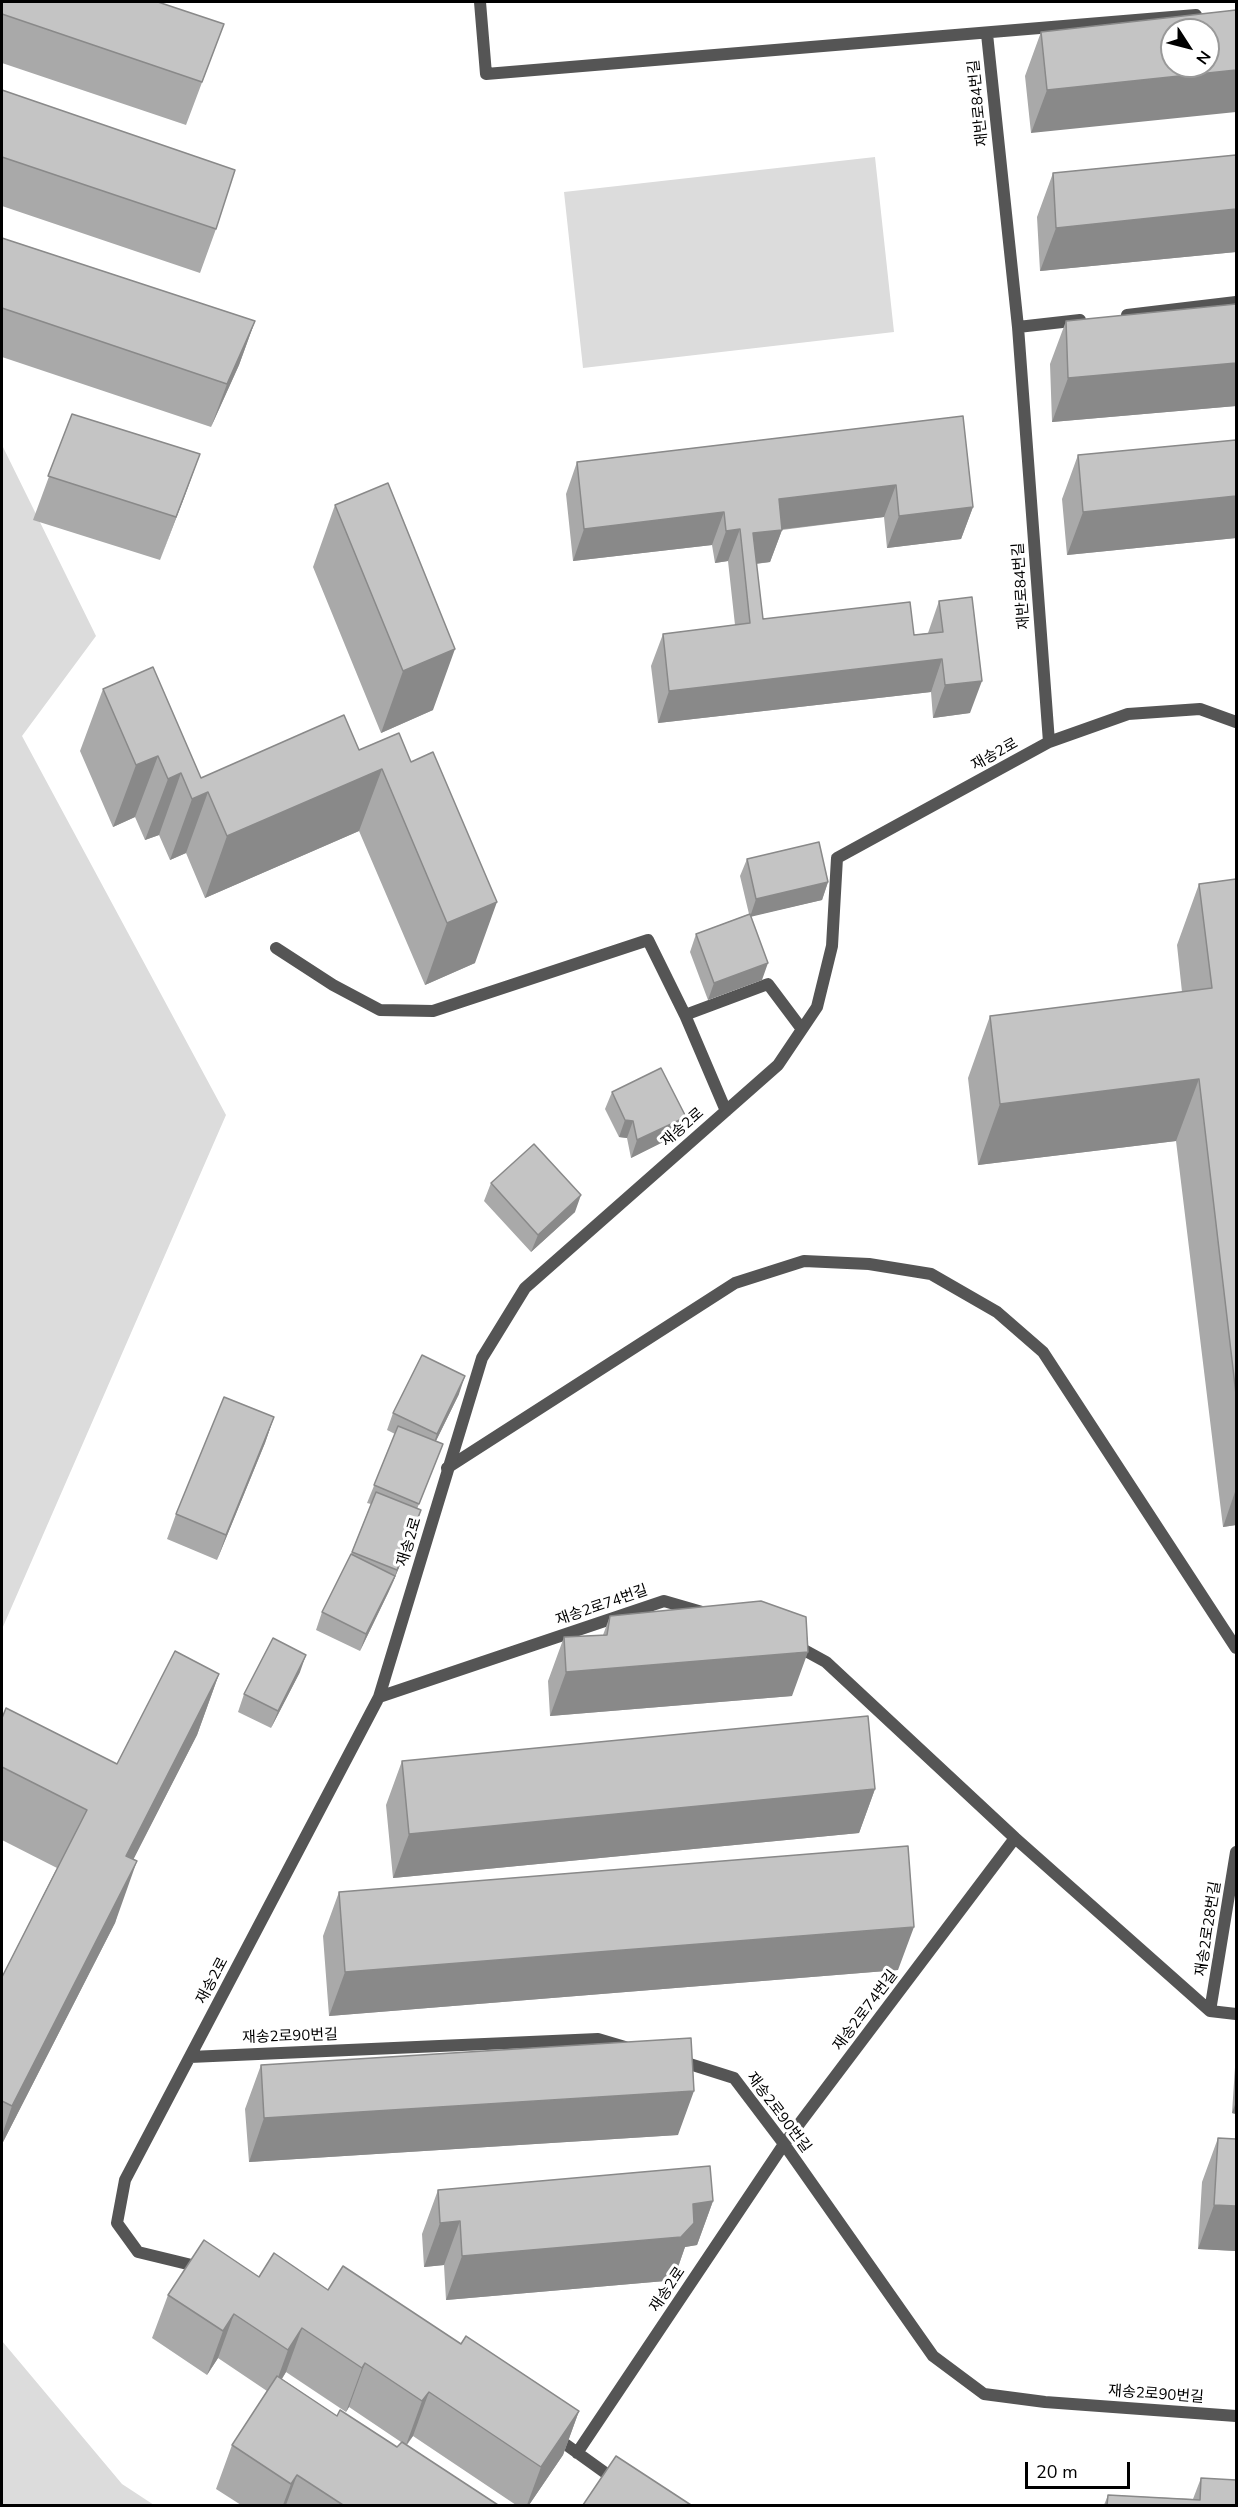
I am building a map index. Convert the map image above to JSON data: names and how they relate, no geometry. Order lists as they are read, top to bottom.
{
  "streets": {
    "street": [
      "재반로84번길",
      "재송2로",
      "재송2로74번길",
      "재송2로28번길",
      "재송2로90번길"
    ]
  },
  "crossings": [
    ["재반로84번길", "재송2로"],
    ["재송2로", "재송2로74번길"],
    ["재송2로", "재송2로90번길"],
    ["재송2로74번길", "재송2로90번길"]
  ],
  "scale_bar": "20 m",
  "north": "bottom right"
}
